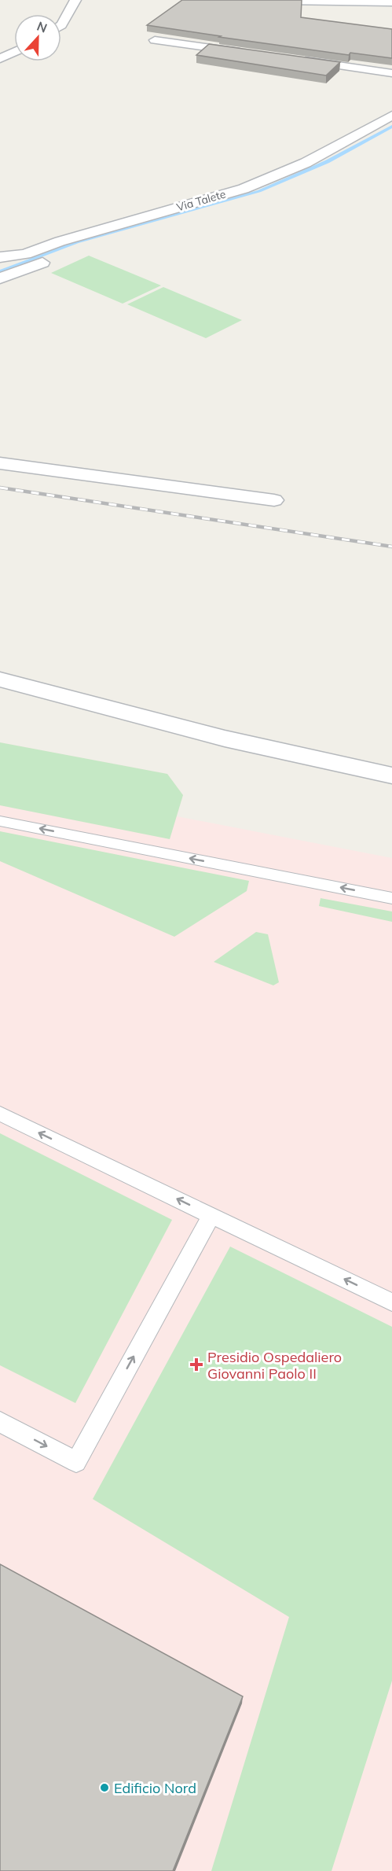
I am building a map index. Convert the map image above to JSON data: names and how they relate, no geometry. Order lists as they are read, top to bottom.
{
  "streets": {
    "street": ["Via Talete"]
  },
  "places": {
    "health": ["Presidio Ospedaliero Giovanni Paolo II"],
    "other": ["Edificio Nord"]
  },
  "north": "top"
}
